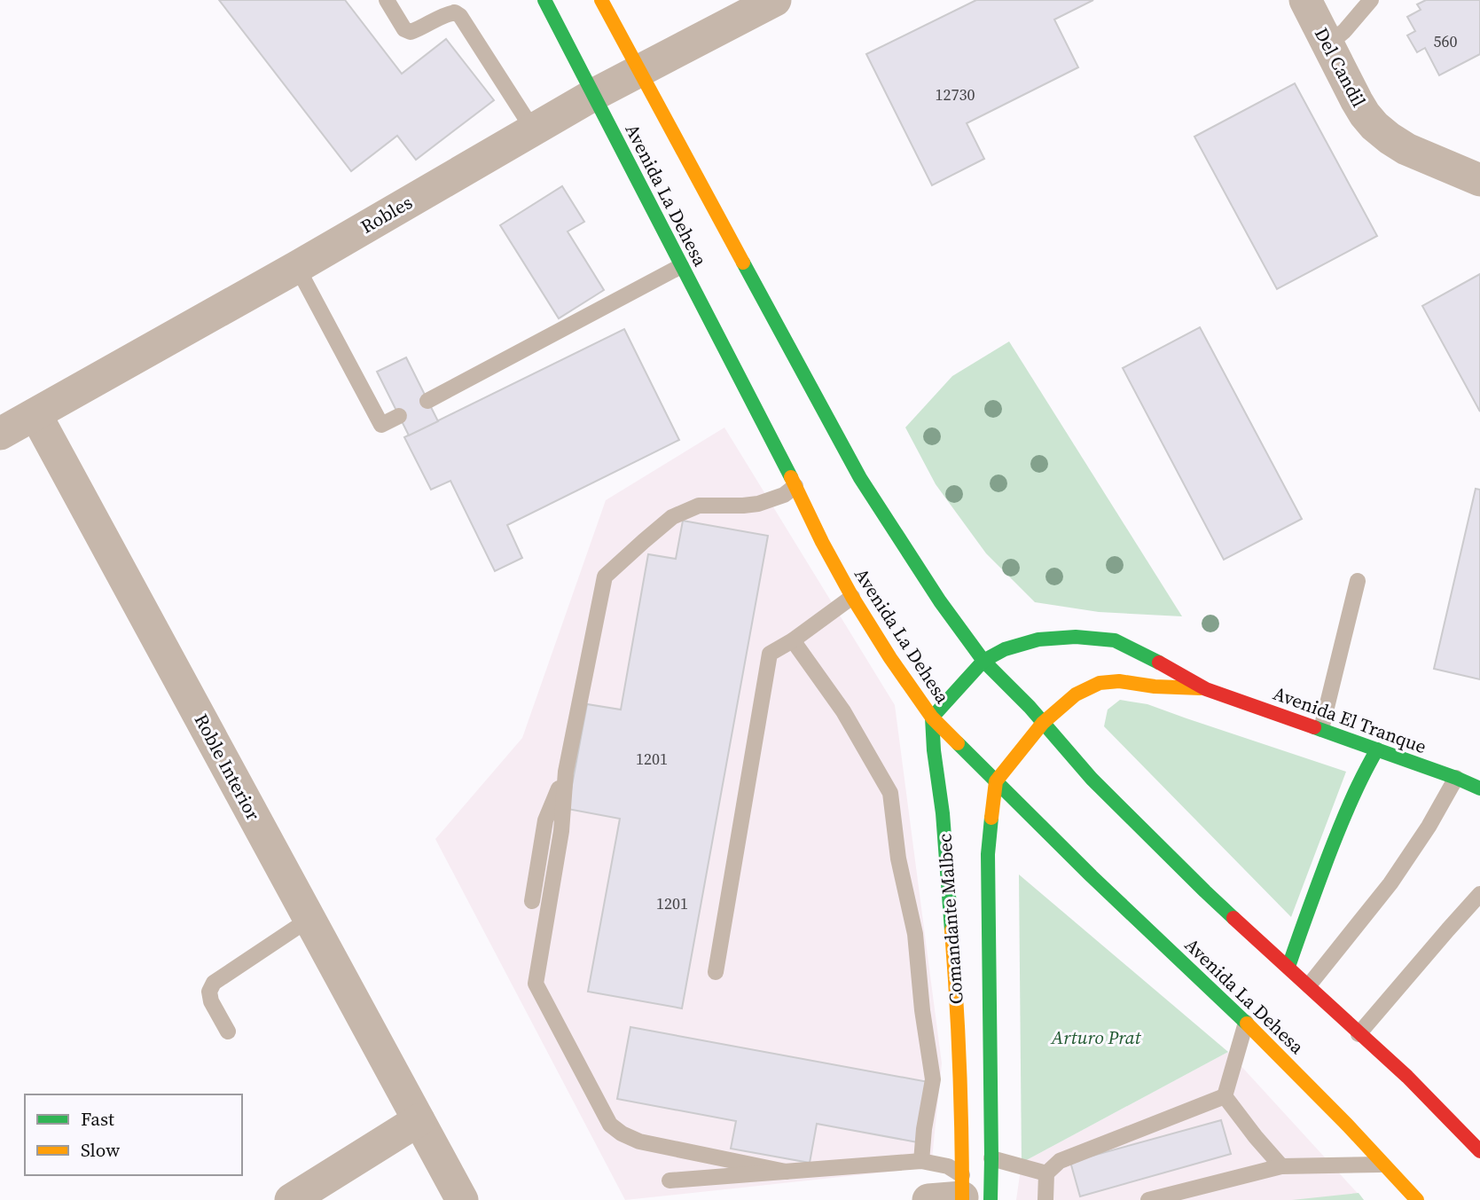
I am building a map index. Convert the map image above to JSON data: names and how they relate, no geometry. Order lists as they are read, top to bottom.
{
  "streets": {
    "main road": ["Avenida La Dehesa", "Avenida El Tranque", "Comandante Malbec"],
    "street": ["Del Candil", "Robles", "Roble Interior"]
  },
  "crossings": [
    ["Avenida La Dehesa", "Robles"],
    ["Avenida La Dehesa", "Avenida El Tranque"],
    ["Avenida La Dehesa", "Comandante Malbec"],
    ["Robles", "Roble Interior"]
  ],
  "parks": ["Arturo Prat"],
  "house_numbers": [
    "560",
    "12730",
    "1201",
    "1201"
  ],
  "legend": ["Fast", "Slow"]
}
